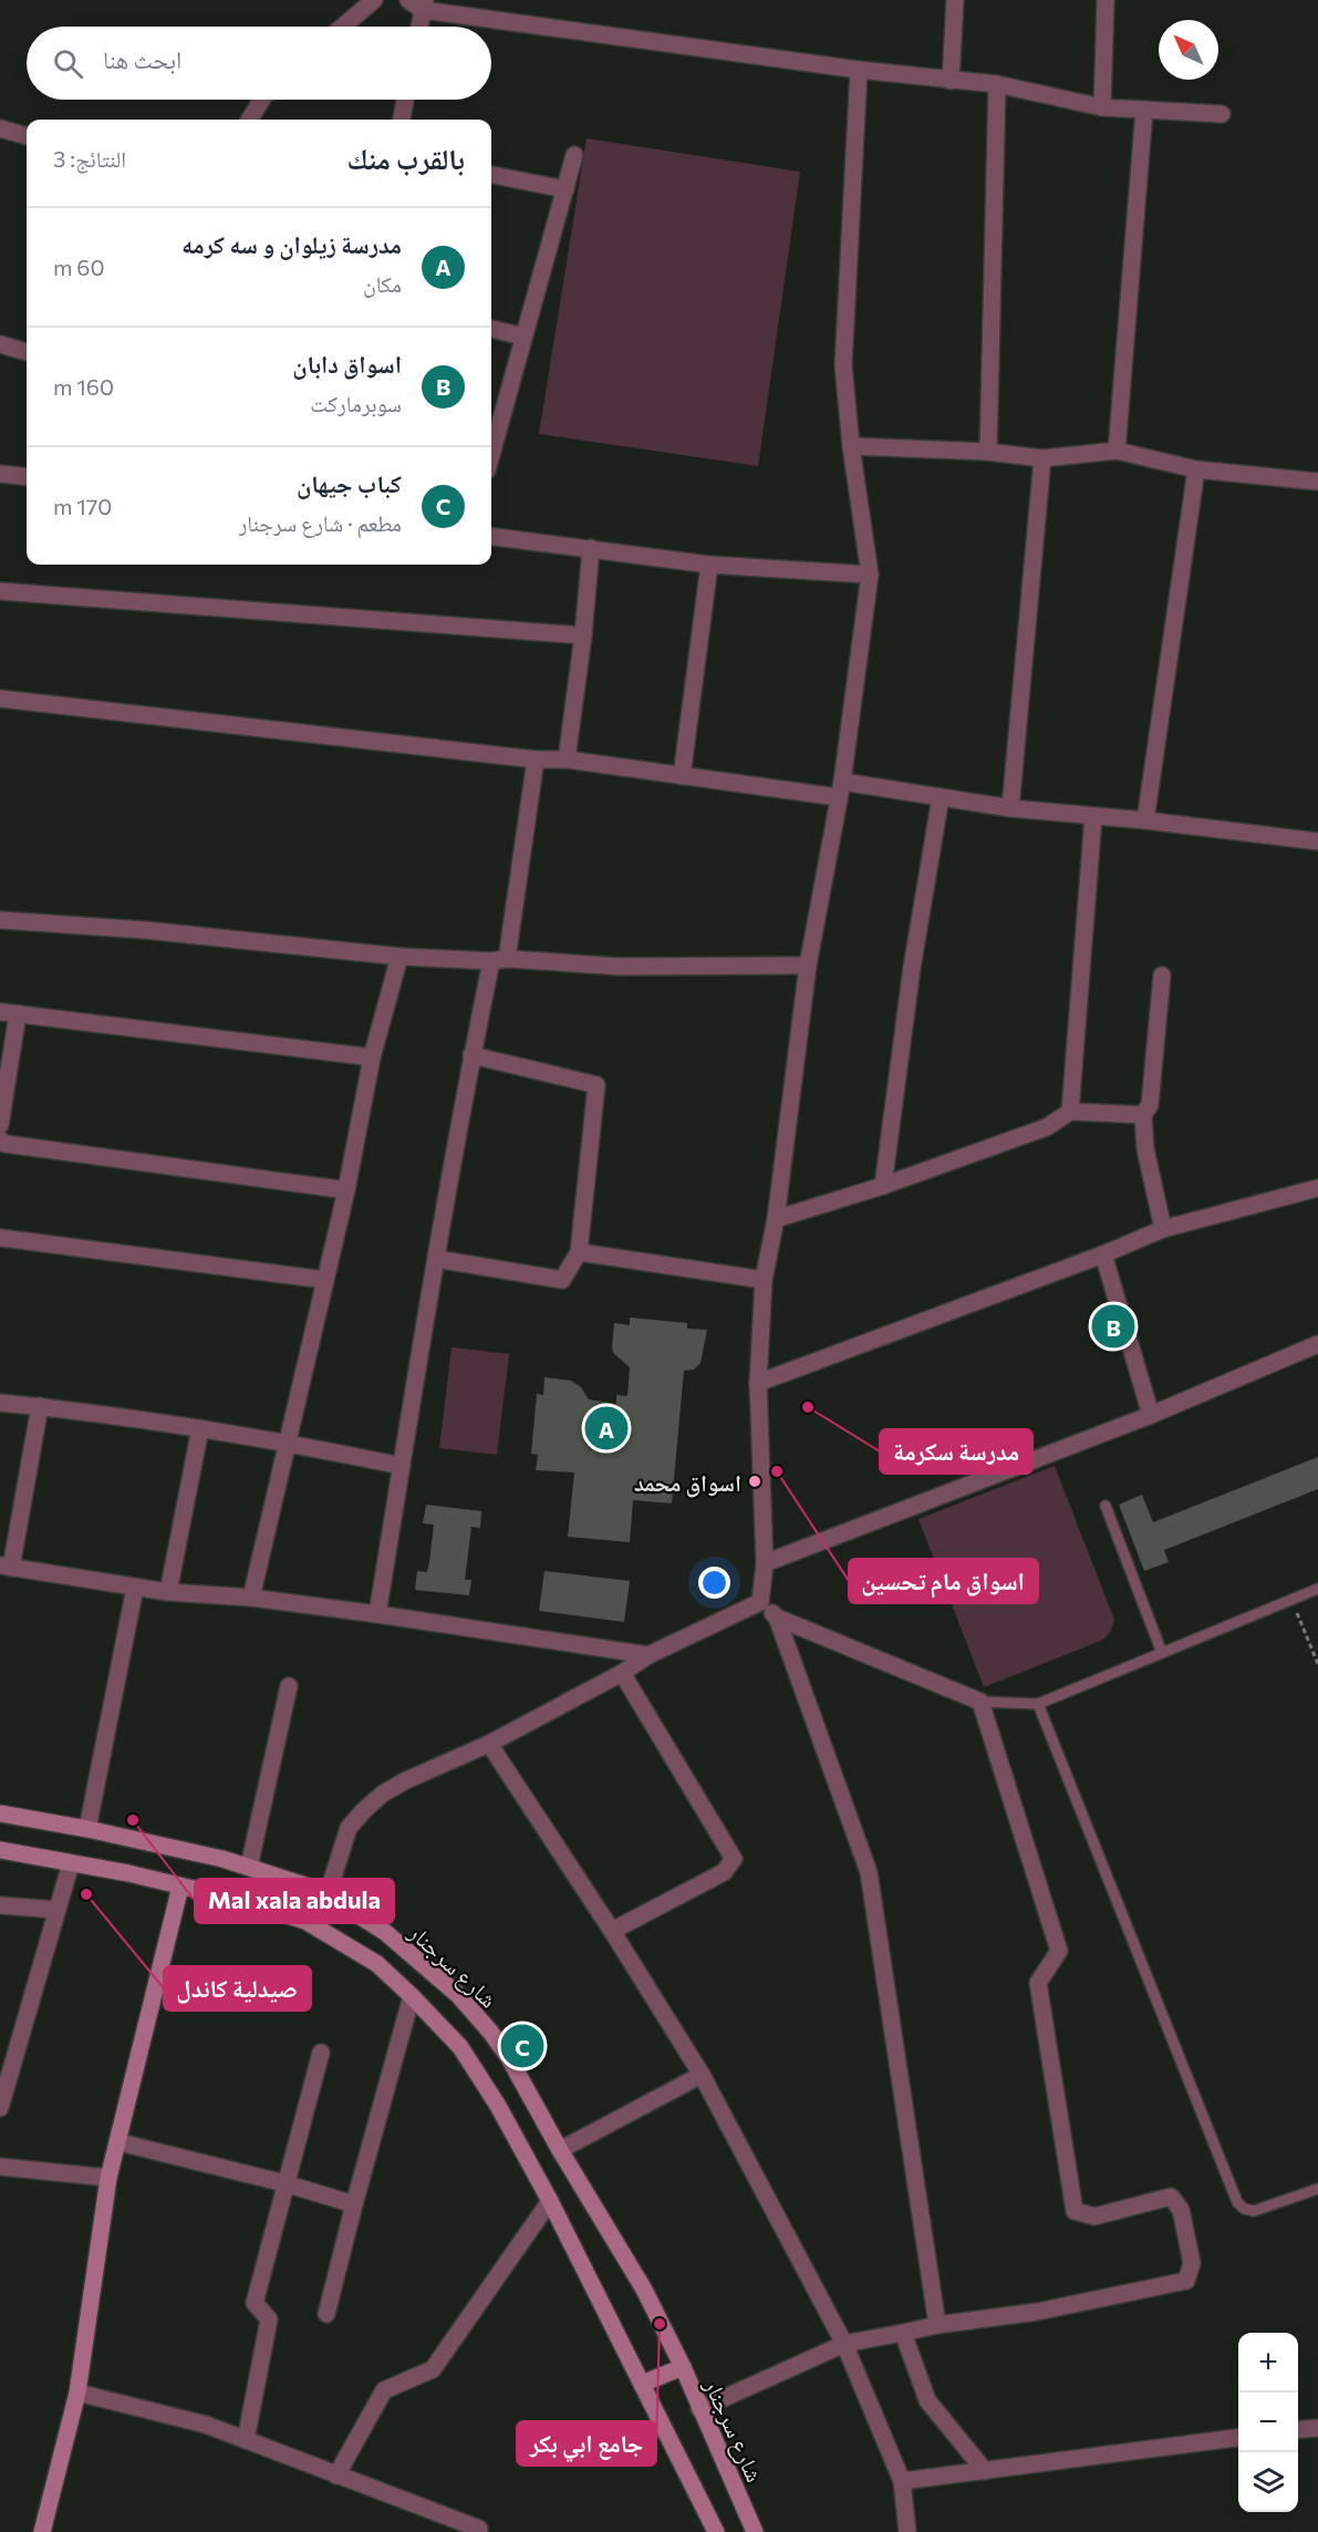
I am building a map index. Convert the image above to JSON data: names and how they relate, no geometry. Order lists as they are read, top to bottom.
{
  "streets": {
    "street": ["شارع سرجنار"]
  },
  "places": [
    "مدرسة سكرمة",
    "اسواق مام تحسين",
    "اسواق محمد",
    "Mal xala abdula",
    "صيدلية كاندل",
    "جامع ابي بكر"
  ],
  "north": "top left",
  "page": {
    "search": "ابحث هنا",
    "heading": ["بالقرب منك", "النتائج: 3"],
    "list": [
      {
        "mark": "A",
        "name": "مدرسة زيلوان و سه كرمه",
        "note": "مكان",
        "value": "60 m"
      },
      {
        "mark": "B",
        "name": "اسواق دابان",
        "note": "سوبرماركت",
        "value": "160 m"
      },
      {
        "mark": "C",
        "name": "كباب جيهان",
        "note": "مطعم · شارع سرجنار",
        "value": "170 m"
      }
    ],
    "pins": ["B", "A", "C"],
    "map_buttons": ["+", "−"]
  }
}
